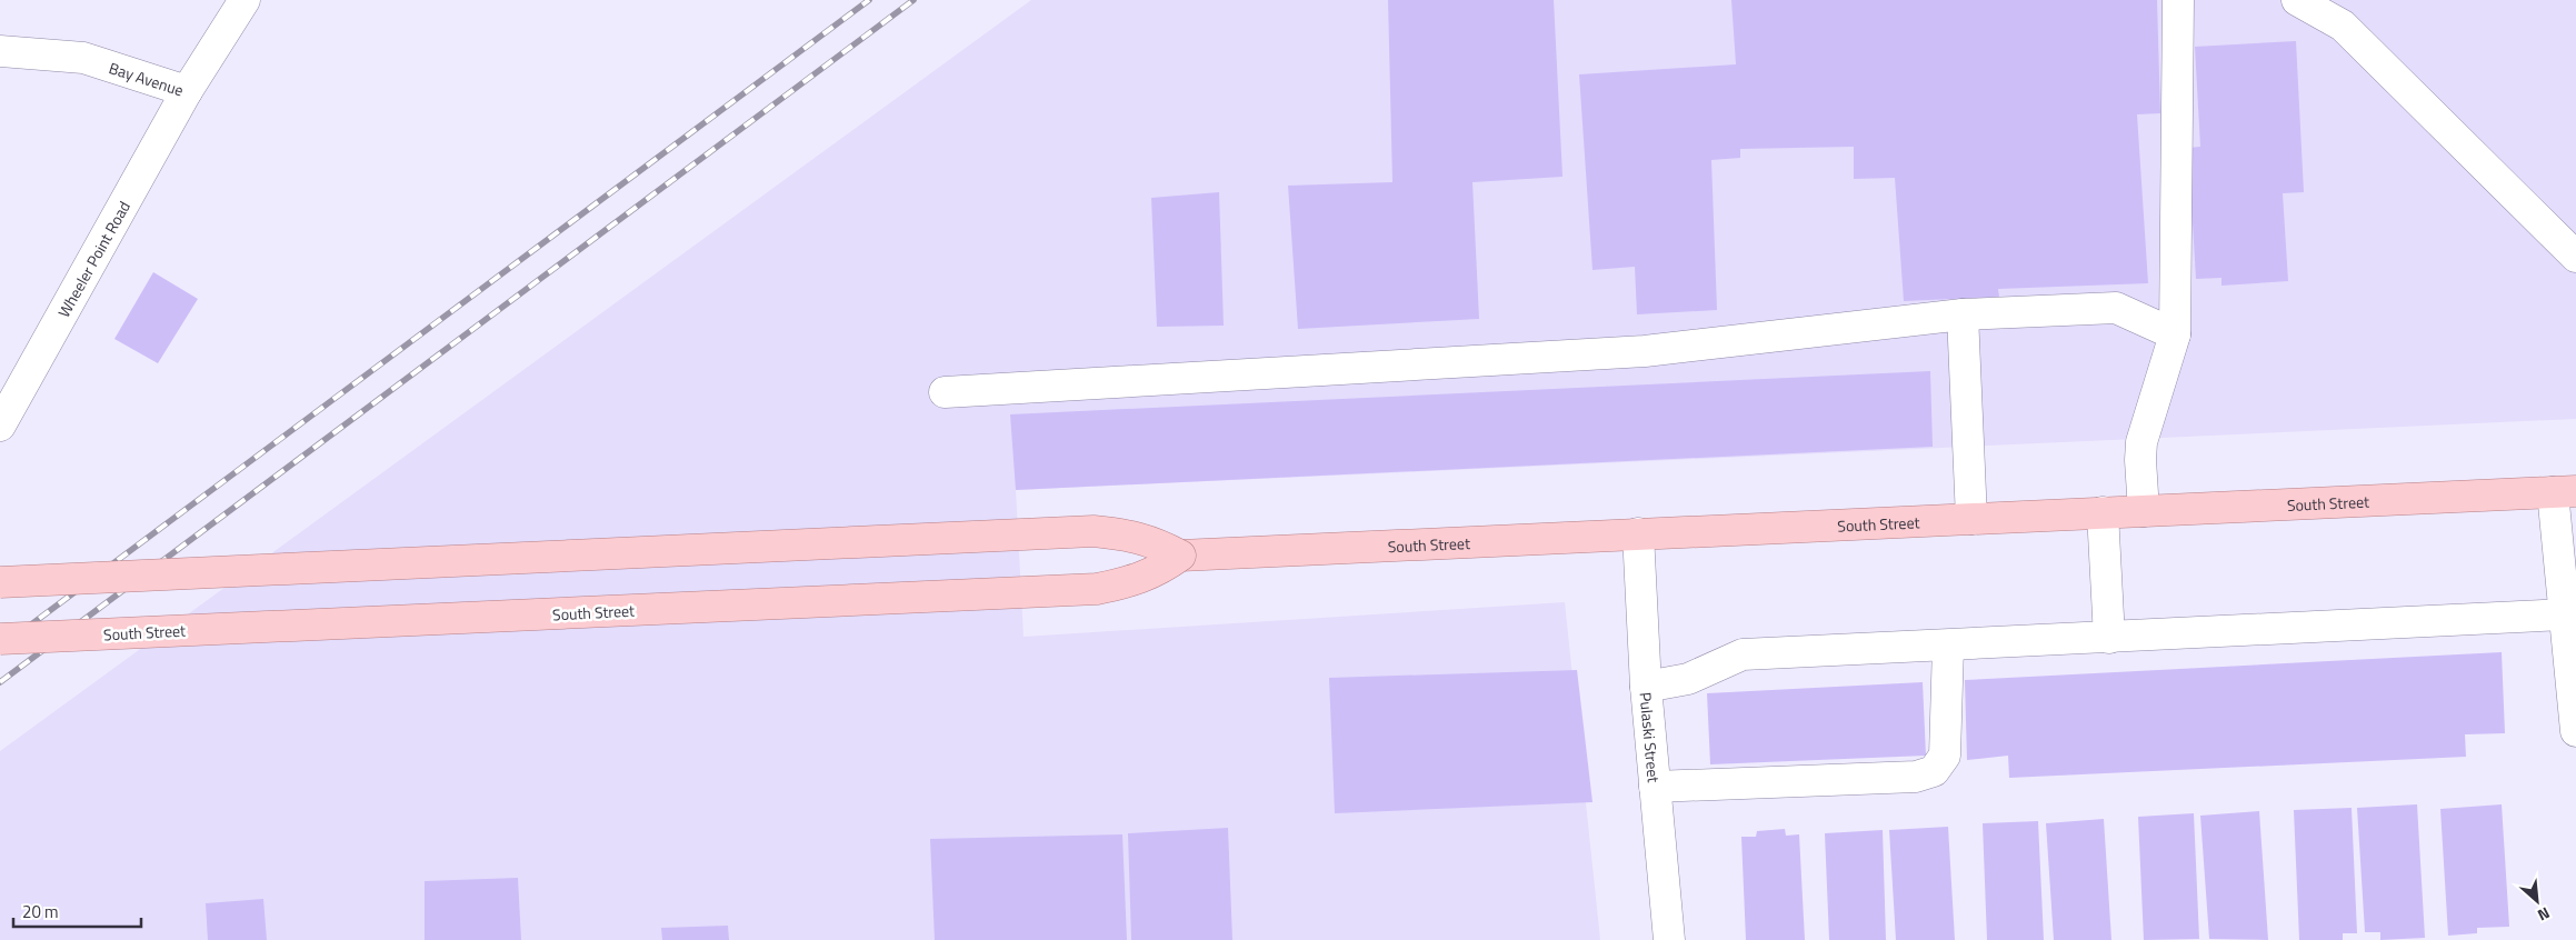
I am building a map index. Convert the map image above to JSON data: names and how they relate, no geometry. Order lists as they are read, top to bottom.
{
  "streets": {
    "main road": ["South Street"],
    "street": ["Bay Avenue", "Wheeler Point Road", "Pulaski Street"]
  },
  "crossings": [
    ["Bay Avenue", "Wheeler Point Road"],
    ["South Street", "Pulaski Street"]
  ],
  "scale_bar": "20 m",
  "north": "bottom right"
}
